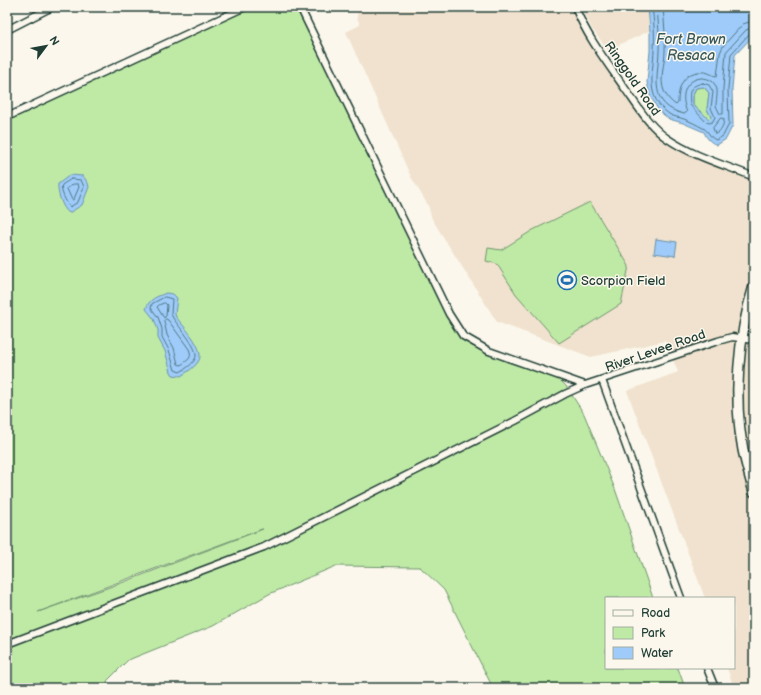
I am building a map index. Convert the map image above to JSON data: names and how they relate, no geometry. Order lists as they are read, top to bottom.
{
  "streets": {
    "street": ["Ringgold Road", "River Levee Road"]
  },
  "water": ["Fort Brown Resaca"],
  "places": {
    "sports": ["Scorpion Field"]
  },
  "legend": ["Road", "Park", "Water"],
  "north": "top right"
}
